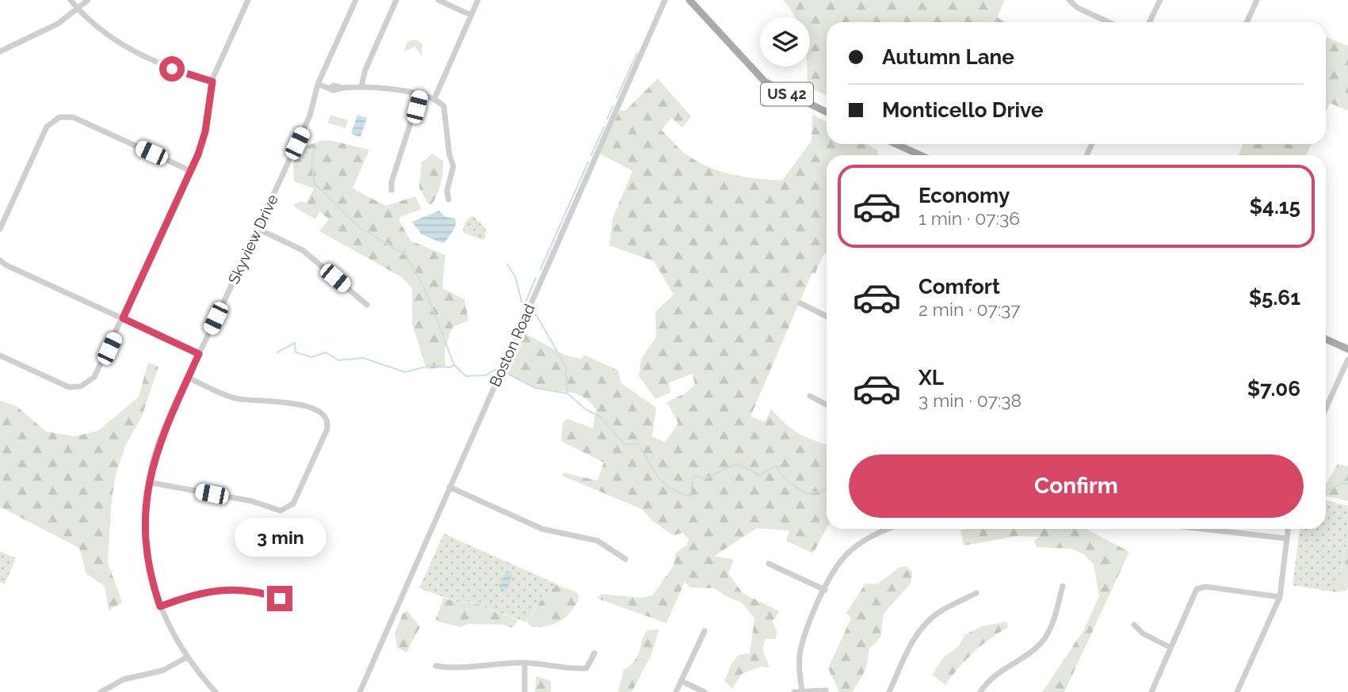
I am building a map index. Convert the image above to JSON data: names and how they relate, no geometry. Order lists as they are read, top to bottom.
{
  "streets": {
    "main road": ["US 42"],
    "street": ["Skyview Drive", "Boston Road"]
  },
  "page": {
    "banner": ["Autumn Lane", "Monticello Drive"],
    "list": [
      {
        "name": "Economy",
        "note": "1 min · 07:36",
        "value": "$4.15"
      },
      {
        "name": "Comfort",
        "note": "2 min · 07:37",
        "value": "$5.61"
      },
      {
        "name": "XL",
        "note": "3 min · 07:38",
        "value": "$7.06"
      }
    ],
    "buttons": "Confirm",
    "bubble": "3 min"
  }
}
